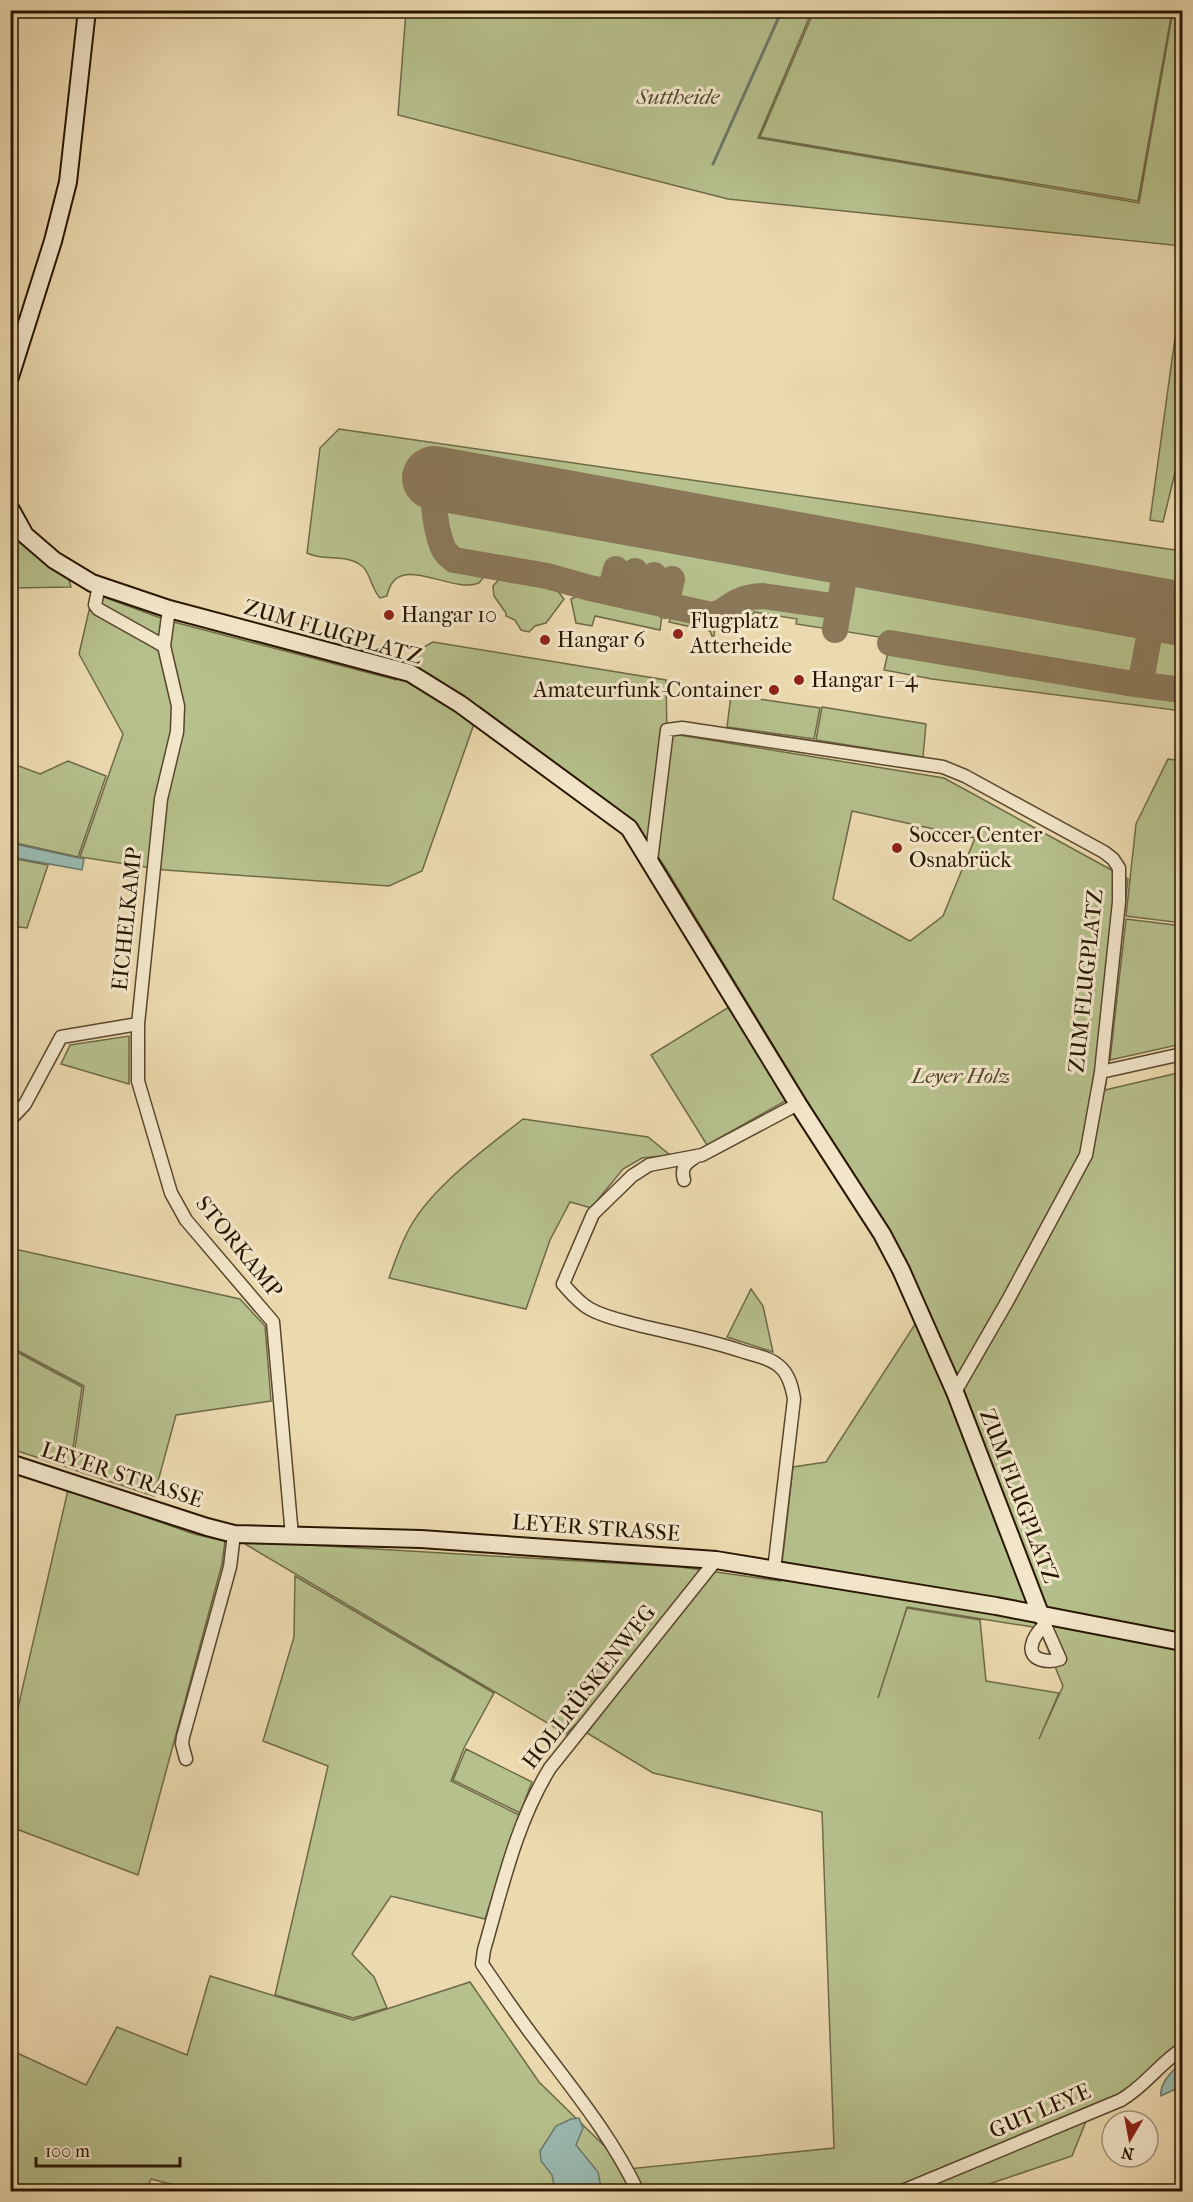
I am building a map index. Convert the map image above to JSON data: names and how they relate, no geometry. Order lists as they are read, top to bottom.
{
  "streets": {
    "street": [
      "ZUM FLUGPLATZ",
      "EICHELKAMP",
      "STORKAMP",
      "LEYER STRASSE",
      "HOLLRÜSKENWEG",
      "GUT LEYE"
    ]
  },
  "crossings": [
    ["ZUM FLUGPLATZ", "EICHELKAMP"],
    ["ZUM FLUGPLATZ", "LEYER STRASSE"],
    ["EICHELKAMP", "STORKAMP"],
    ["STORKAMP", "LEYER STRASSE"],
    ["LEYER STRASSE", "HOLLRÜSKENWEG"]
  ],
  "parks": ["Suttheide", "Leyer Holz"],
  "places": [
    "Hangar 10",
    "Flugplatz Atterheide",
    "Hangar 6",
    "Hangar 1–4",
    "Amateurfunk-Container",
    "Soccer Center Osnabrück"
  ],
  "scale_bar": "100 m",
  "north": "bottom"
}
